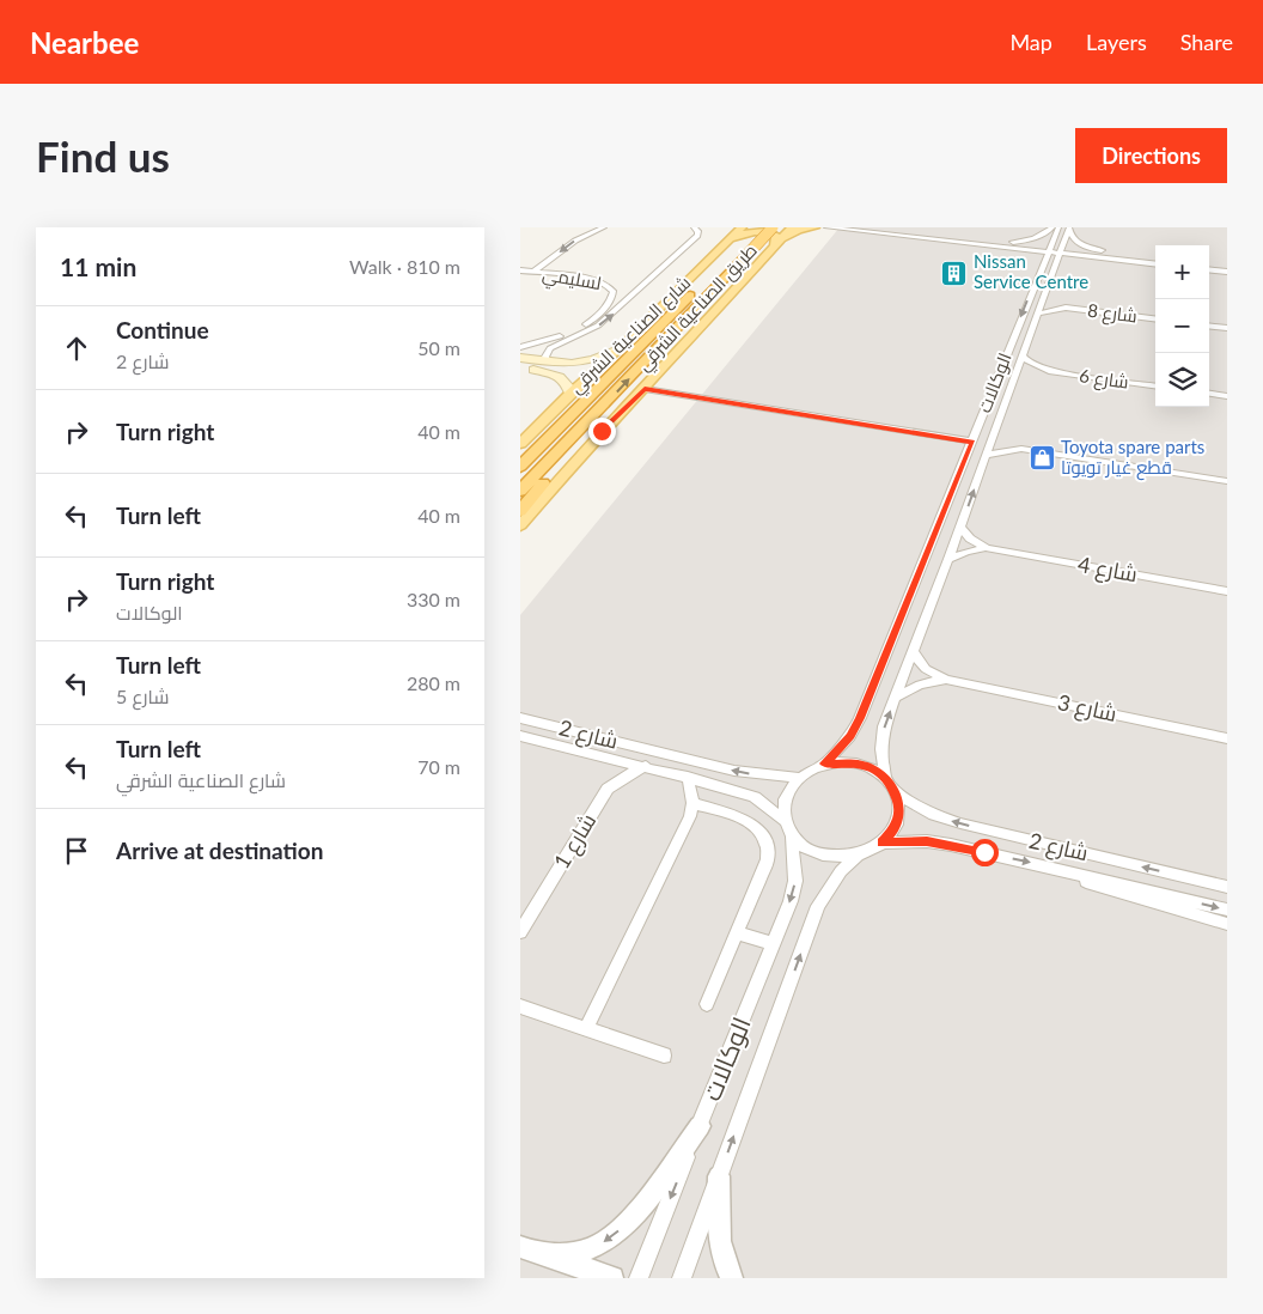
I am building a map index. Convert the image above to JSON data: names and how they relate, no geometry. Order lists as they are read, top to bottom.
{
  "streets": {
    "highway": ["طريق الصناعية الشرقي"],
    "main road": ["شارع الصناعية الشرقي"],
    "street": [
      "لسليمي",
      "شارع 8",
      "شارع 6",
      "الوكالات",
      "شارع 4",
      "شارع 3",
      "شارع 2",
      "شارع 1"
    ]
  },
  "crossings": [
    ["شارع 8", "الوكالات"],
    ["شارع 6", "الوكالات"],
    ["الوكالات", "شارع 4"],
    ["الوكالات", "شارع 3"],
    ["الوكالات", "شارع 2"],
    ["شارع 2", "شارع 1"]
  ],
  "places": {
    "building": ["Nissan Service Centre"],
    "shop": ["Toyota spare parts قطع غيار تويوتا"]
  },
  "page": {
    "header": "Nearbee",
    "nav": ["Map", "Layers", "Share"],
    "buttons": "Directions",
    "title": "Find us",
    "heading": ["11 min", "Walk · 810 m"],
    "map_buttons": ["+", "−"],
    "list": [
      ["Continue", "شارع 2", "50 m"],
      ["Turn right", "40 m"],
      ["Turn left", "40 m"],
      ["Turn right", "الوكالات", "330 m"],
      ["Turn left", "شارع 5", "280 m"],
      ["Turn left", "شارع الصناعية الشرقي", "70 m"],
      "Arrive at destination"
    ]
  }
}
